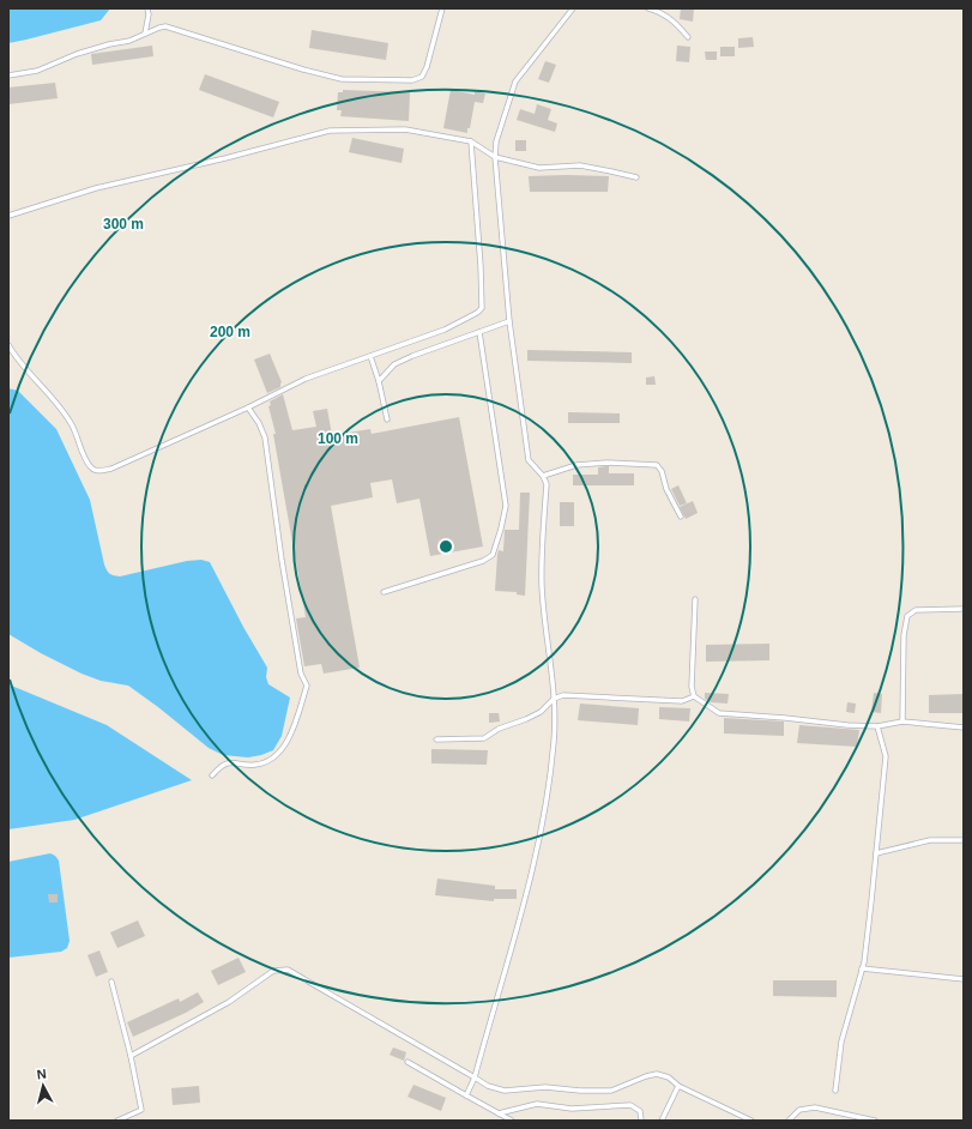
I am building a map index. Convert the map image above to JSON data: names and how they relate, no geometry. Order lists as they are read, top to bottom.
{
  "north": "top",
  "rings": ["300 m", "200 m", "100 m"]
}
